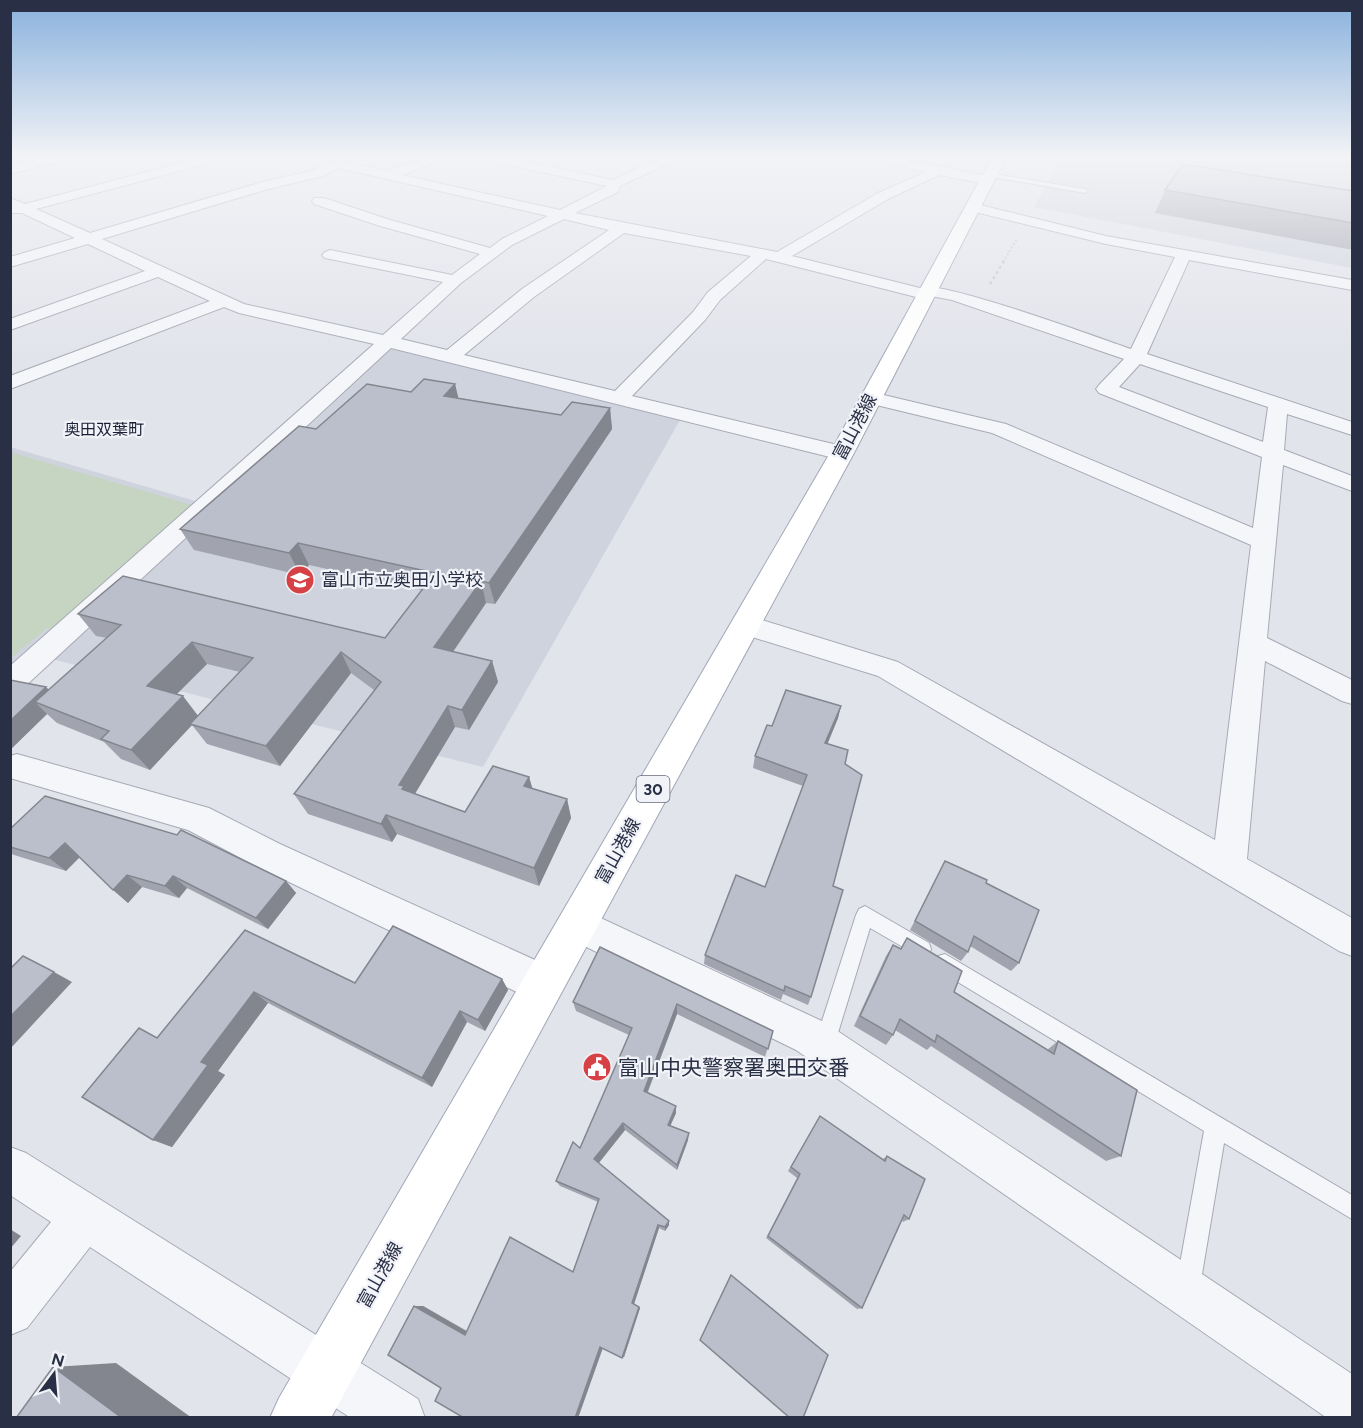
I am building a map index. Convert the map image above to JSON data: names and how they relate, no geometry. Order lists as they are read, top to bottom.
{
  "streets": {
    "main road": ["富山港線", "30"]
  },
  "districts": ["奥田双葉町"],
  "places": {
    "school or university": ["富山市立奥田小学校"],
    "public building": ["富山中央警察署奥田交番"]
  },
  "north": "top"
}
